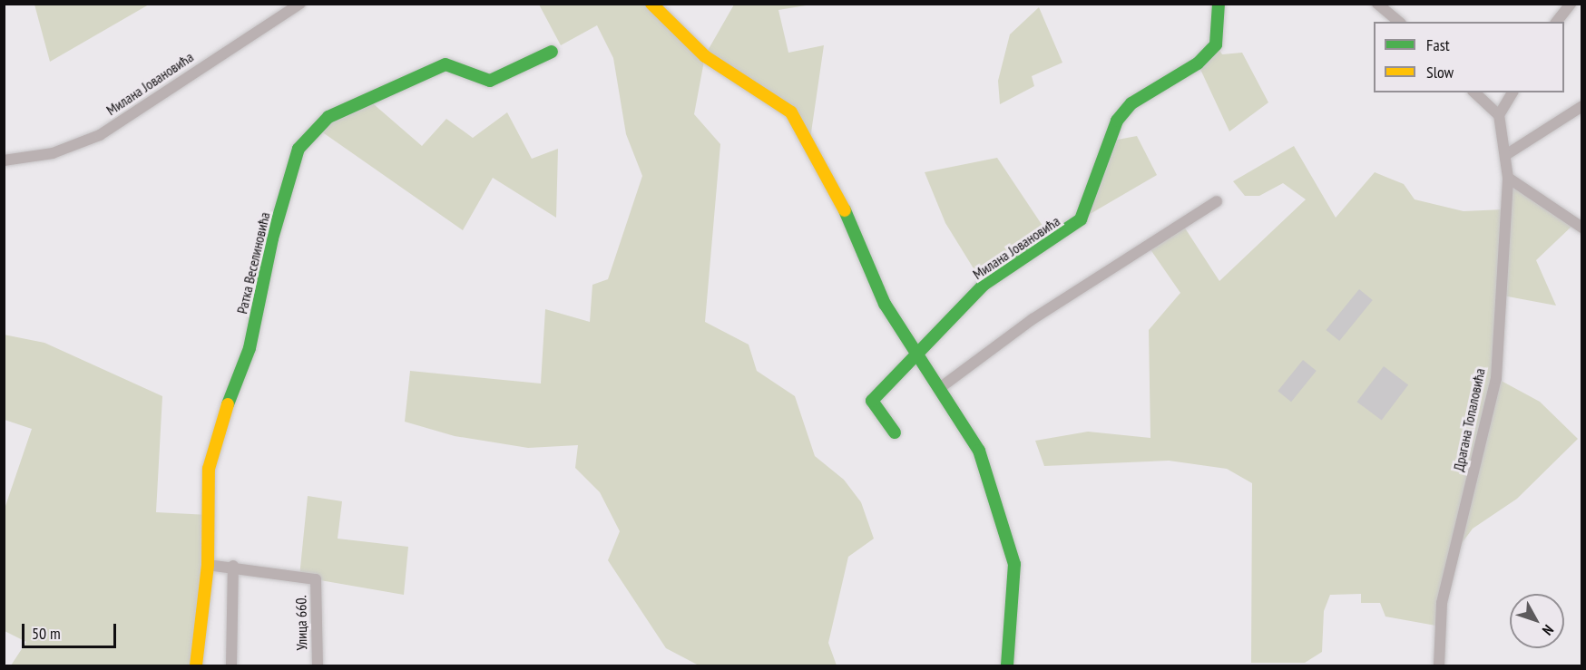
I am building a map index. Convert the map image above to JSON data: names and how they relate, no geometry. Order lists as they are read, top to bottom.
{
  "streets": {
    "street": [
      "Милана Јовановића",
      "Ратка Веселиновића",
      "Драгана Топаловића",
      "Улица 660."
    ]
  },
  "legend": ["Fast", "Slow"],
  "scale_bar": "50 m",
  "north": "bottom right"
}
